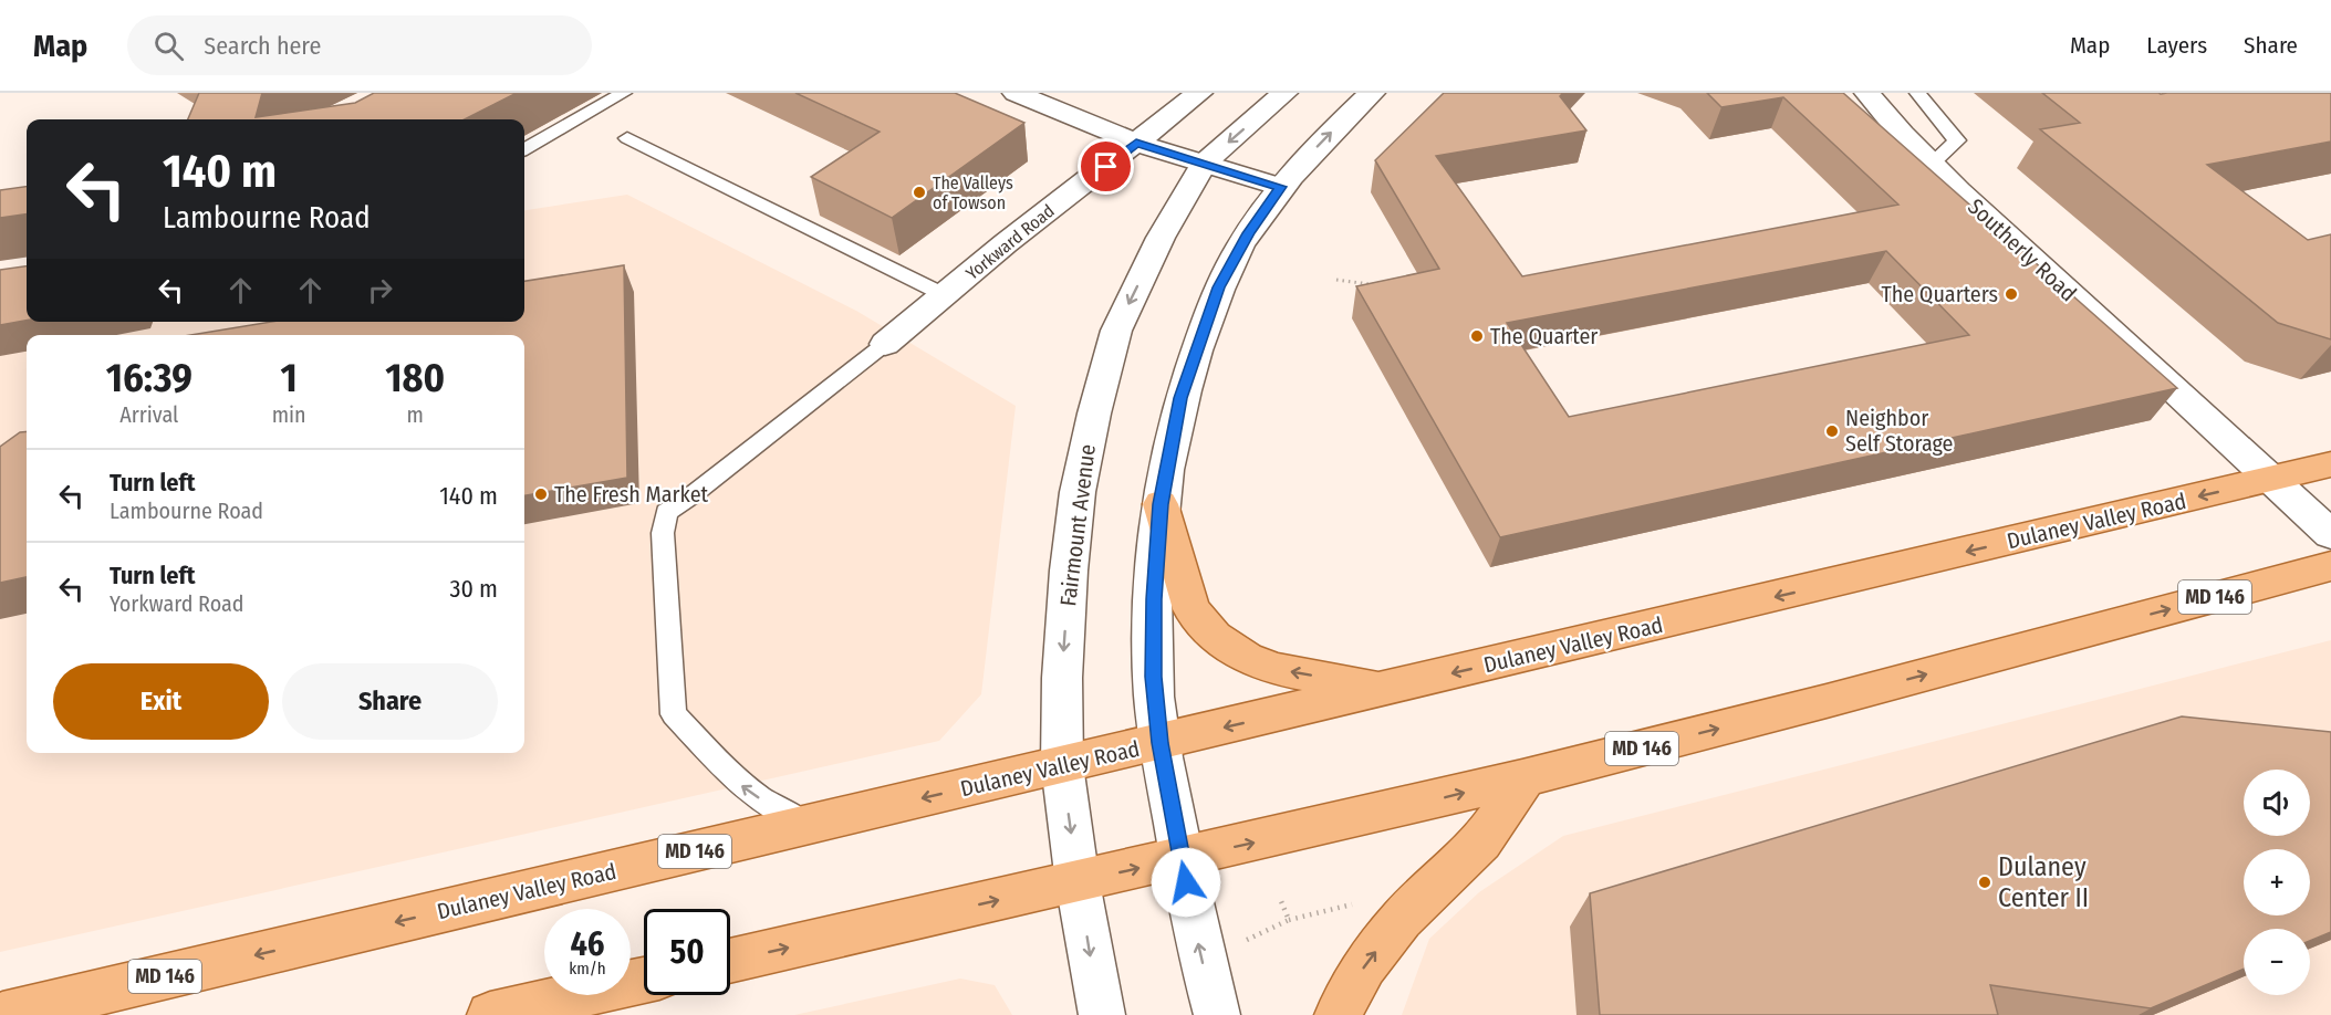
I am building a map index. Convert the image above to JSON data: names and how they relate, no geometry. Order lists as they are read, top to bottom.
{
  "streets": {
    "main road": [
      "Yorkward Road",
      "Southerly Road",
      "Dulaney Valley Road",
      "Fairmount Avenue",
      "MD 146"
    ]
  },
  "crossings": [
    ["Southerly Road", "Dulaney Valley Road"],
    ["Dulaney Valley Road", "Fairmount Avenue"],
    ["Fairmount Avenue", "MD 146"]
  ],
  "places": [
    "The Valleys of Towson",
    "The Quarters",
    "The Quarter",
    "Neighbor Self Storage",
    "The Fresh Market",
    "Dulaney Center II"
  ],
  "page": {
    "header": "Map",
    "search": "Search here",
    "nav": ["Map", "Layers", "Share"],
    "turn": ["140 m", "Lambourne Road"],
    "eta": [
      "16:39",
      "Arrival",
      "1",
      "min",
      "180",
      "m"
    ],
    "list": [
      {
        "name": "Turn left",
        "note": "Lambourne Road",
        "value": "140 m"
      },
      {
        "name": "Turn left",
        "note": "Yorkward Road",
        "value": "30 m"
      }
    ],
    "buttons": ["Exit", "Share"],
    "map_buttons": ["+", "−"],
    "speed": "46 km/h",
    "limit": "50"
  }
}
